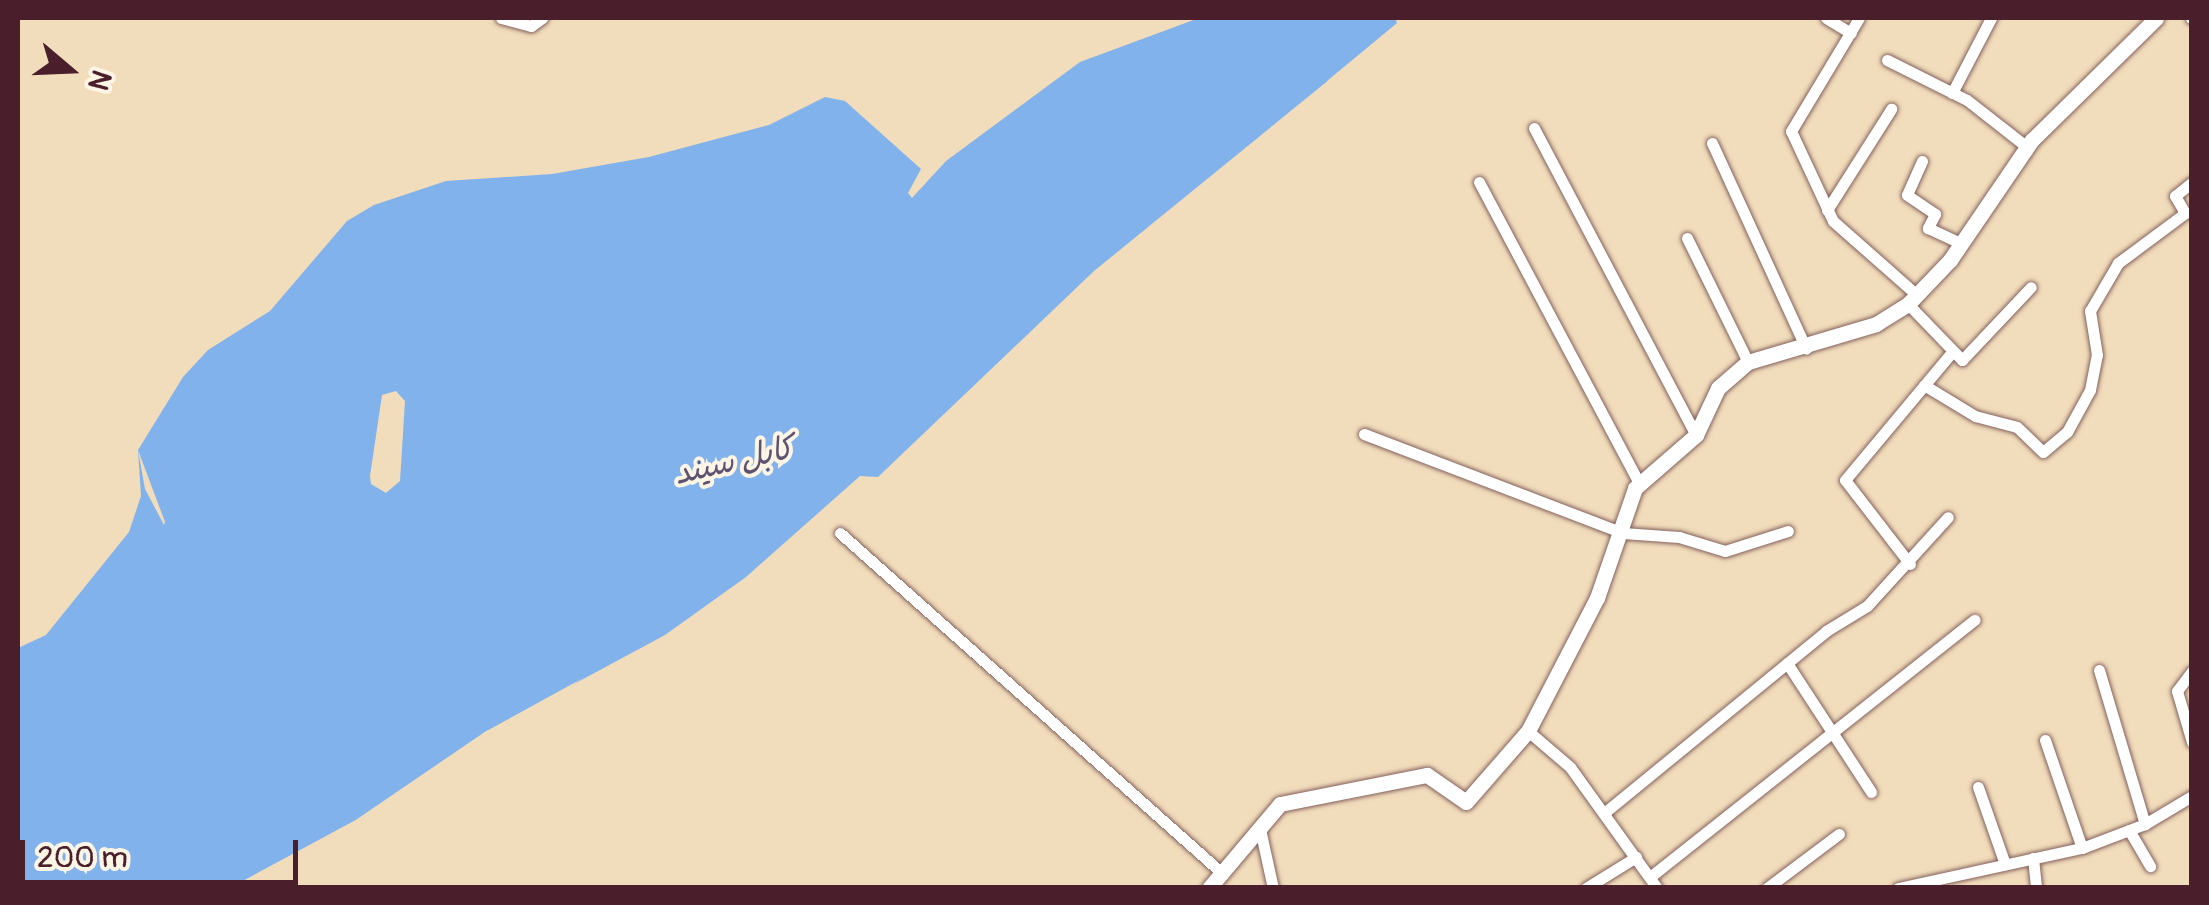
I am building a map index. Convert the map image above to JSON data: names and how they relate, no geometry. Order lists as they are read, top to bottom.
{
  "water": ["کابل سيند"],
  "scale_bar": "200 m",
  "north": "right"
}
